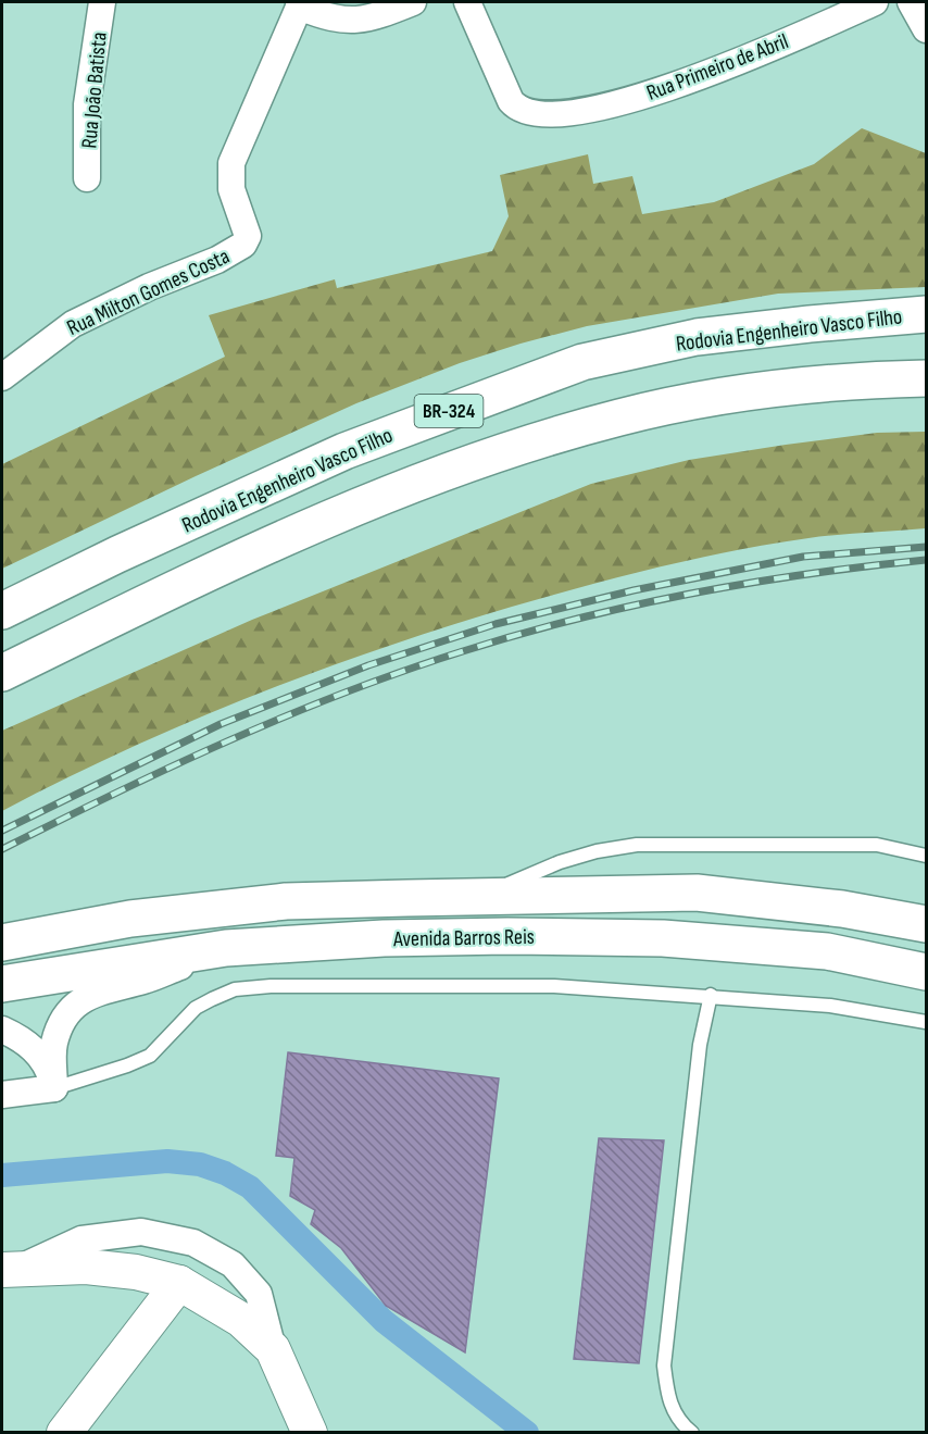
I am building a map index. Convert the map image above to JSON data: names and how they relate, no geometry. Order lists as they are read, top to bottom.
{
  "streets": {
    "main road": ["Rodovia Engenheiro Vasco Filho", "BR-324", "Avenida Barros Reis"],
    "street": ["Rua Primeiro de Abril", "Rua João Batista", "Rua Milton Gomes Costa"]
  }
}
